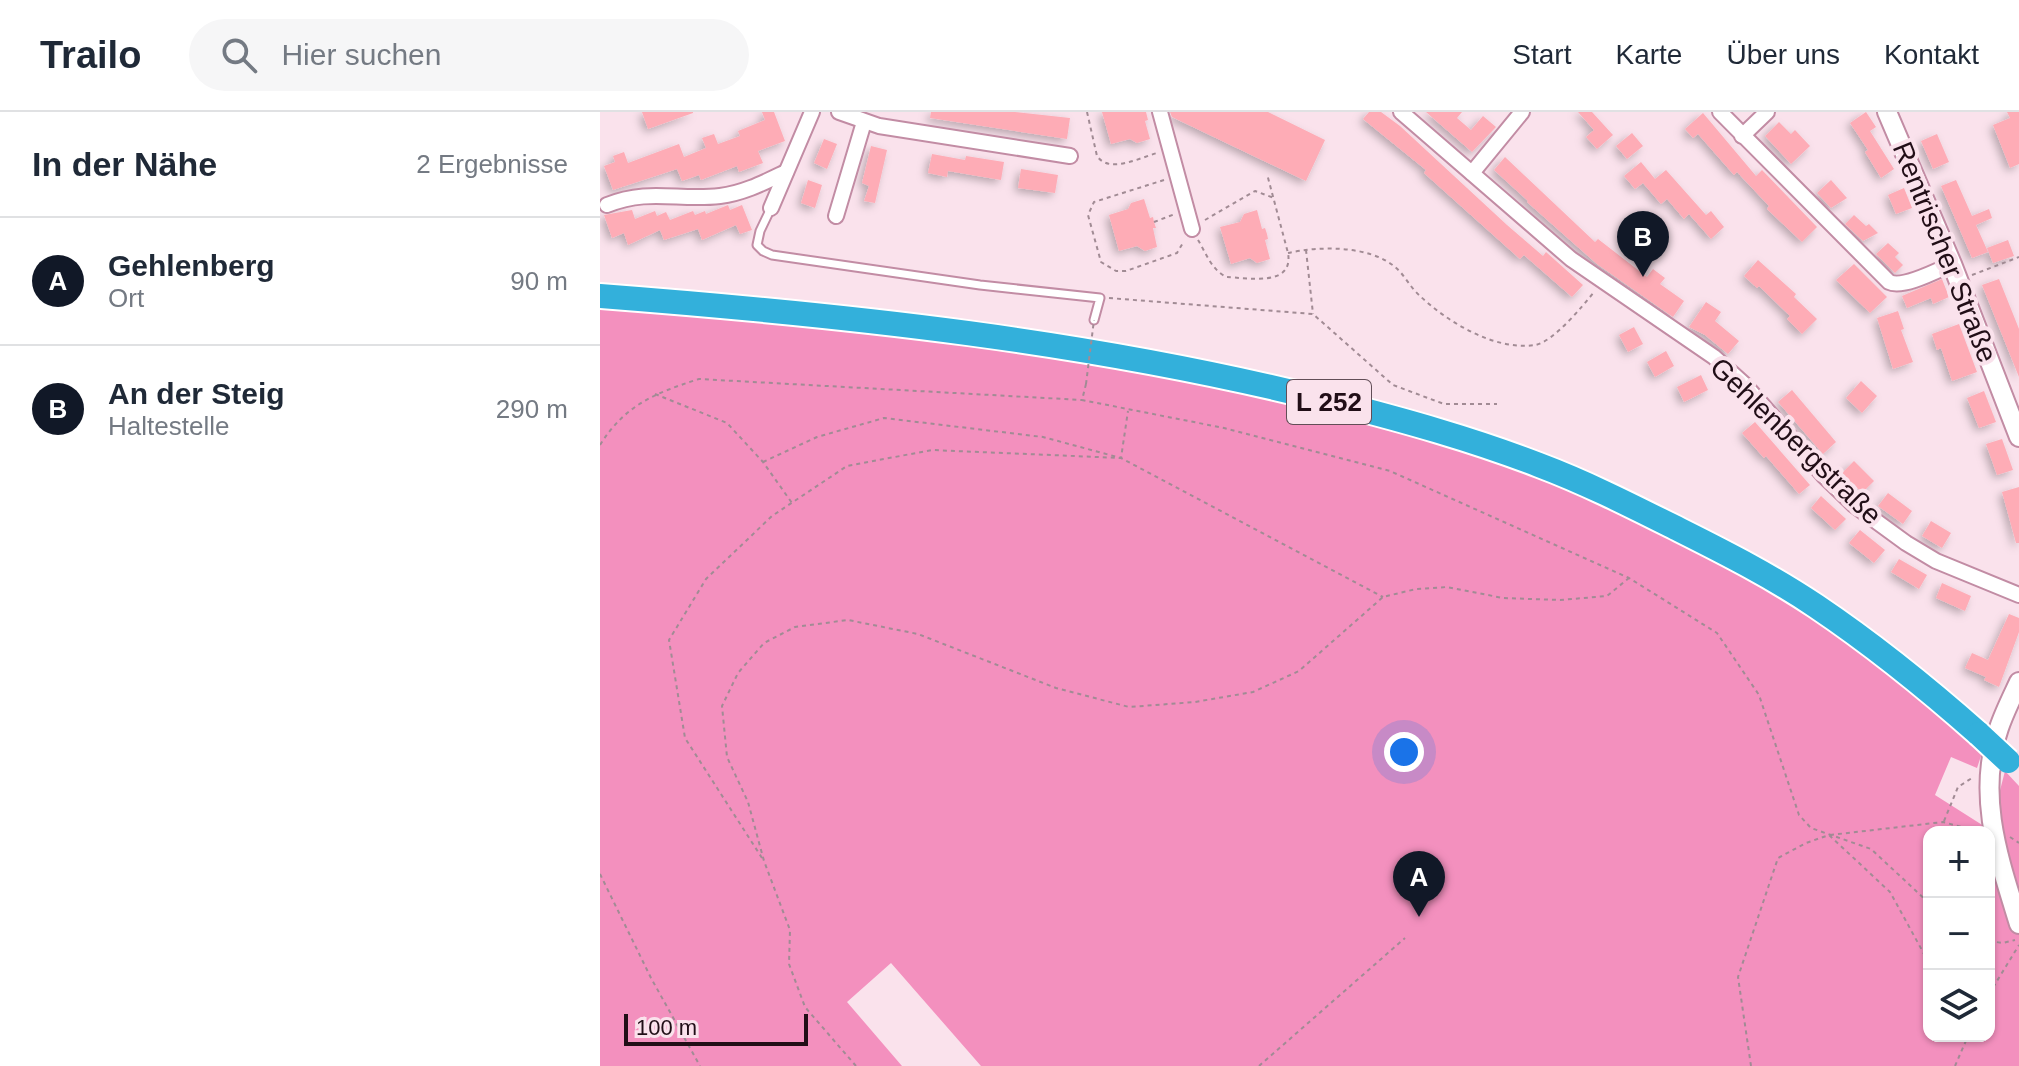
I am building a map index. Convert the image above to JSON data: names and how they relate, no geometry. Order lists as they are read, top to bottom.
{
  "streets": {
    "highway": ["L 252"],
    "street": ["Rentrischer Straße", "Gehlenbergstraße"]
  },
  "scale_bar": "100 m",
  "page": {
    "header": "Trailo",
    "search": "Hier suchen",
    "nav": [
      "Start",
      "Karte",
      "Über uns",
      "Kontakt"
    ],
    "heading": ["In der Nähe", "2 Ergebnisse"],
    "pins": ["B", "A"],
    "list": [
      {
        "mark": "A",
        "name": "Gehlenberg",
        "note": "Ort",
        "value": "90 m"
      },
      {
        "mark": "B",
        "name": "An der Steig",
        "note": "Haltestelle",
        "value": "290 m"
      }
    ],
    "map_buttons": ["+", "−"],
    "scale": "100 m"
  }
}
